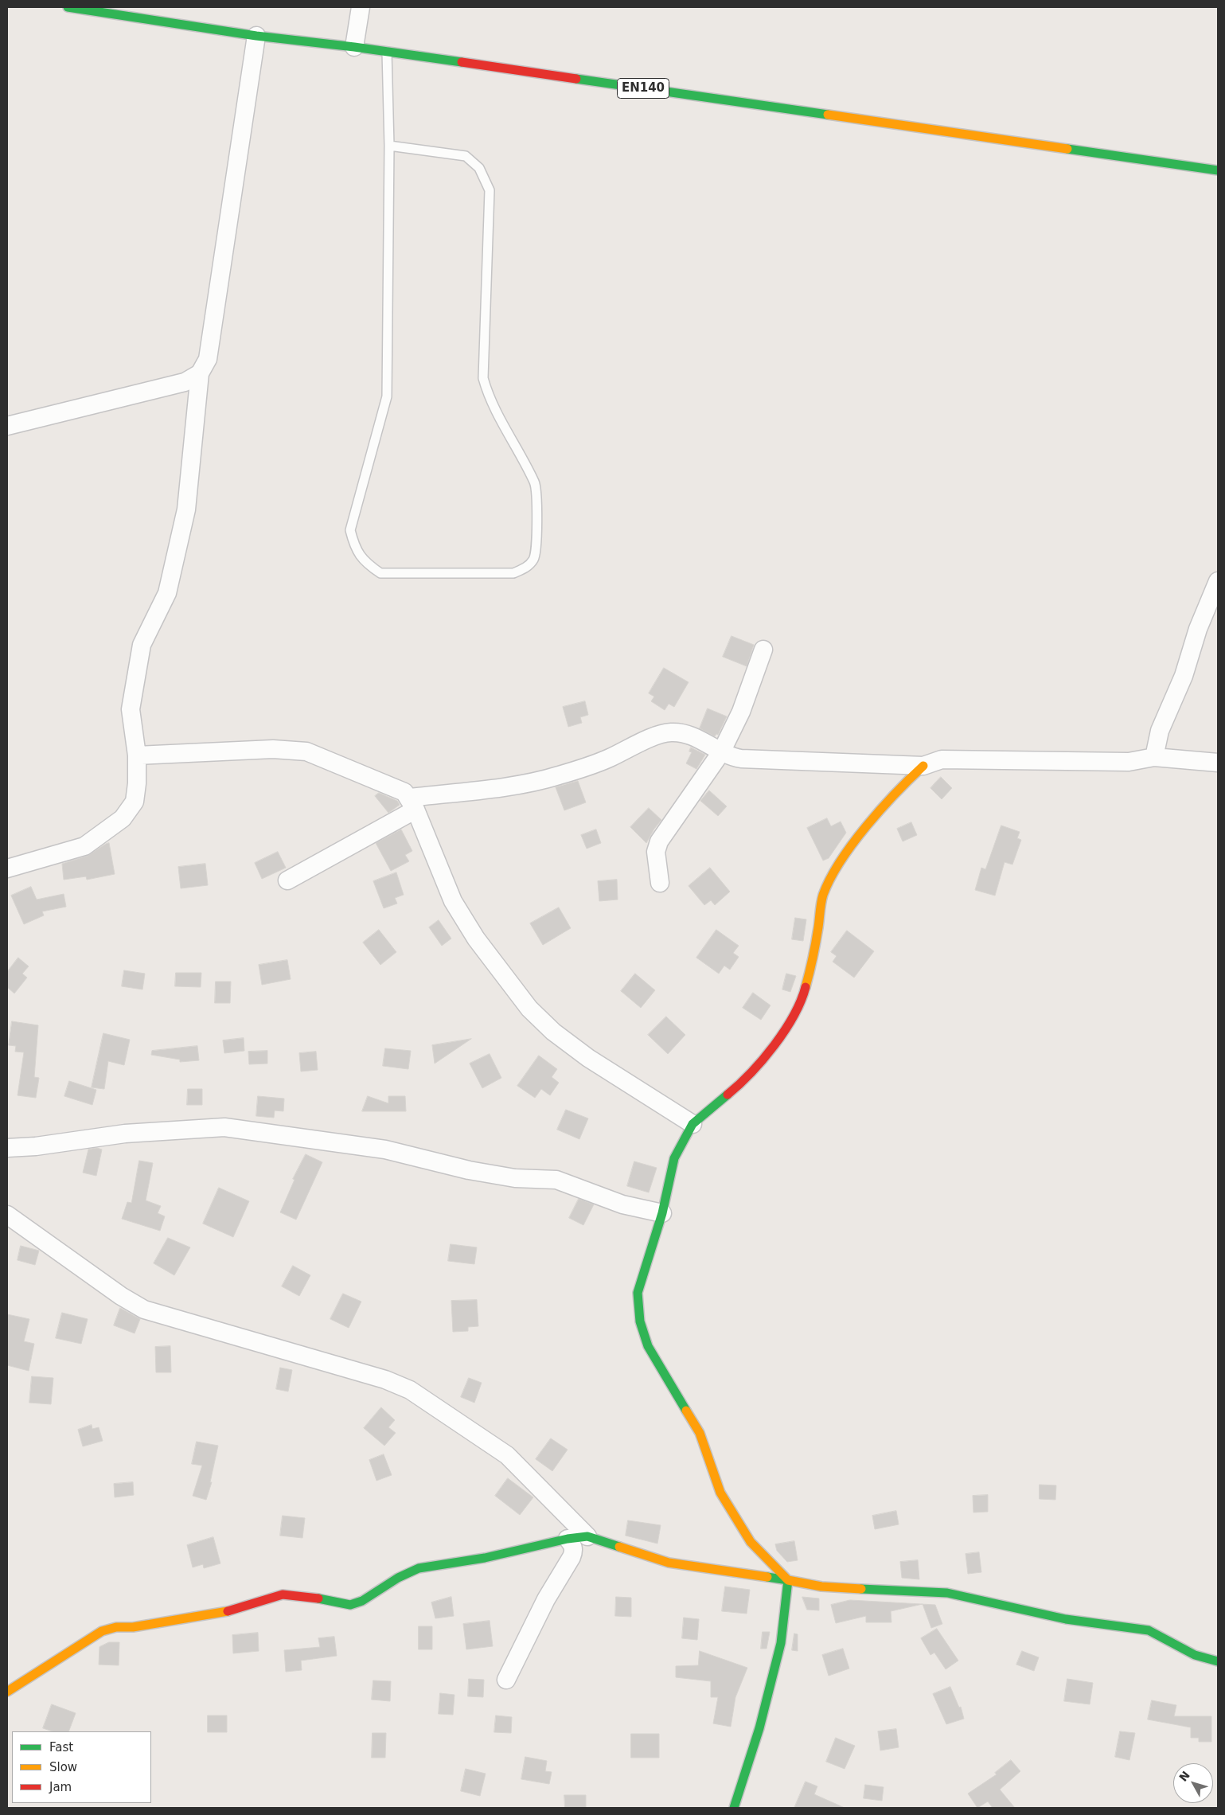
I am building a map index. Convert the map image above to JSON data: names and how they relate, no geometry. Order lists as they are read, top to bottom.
{
  "streets": {
    "street": ["EN140"]
  },
  "legend": ["Fast", "Slow", "Jam"],
  "north": "top left"
}
